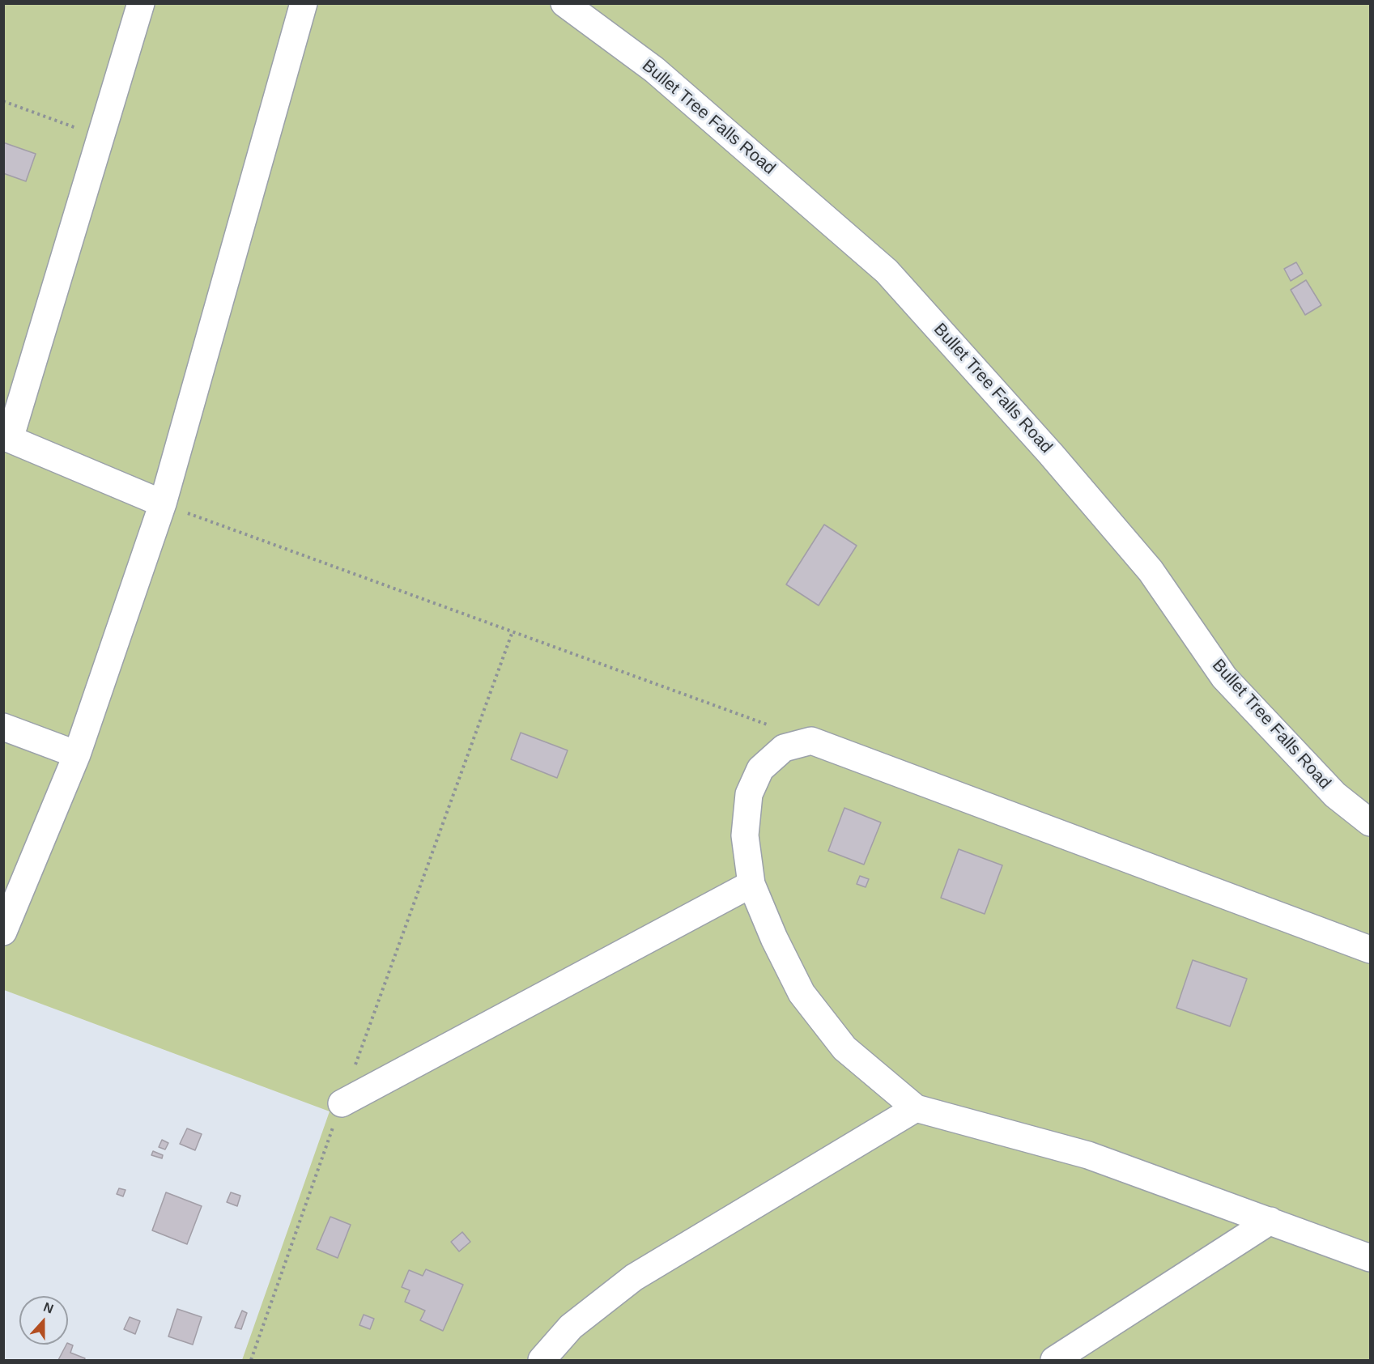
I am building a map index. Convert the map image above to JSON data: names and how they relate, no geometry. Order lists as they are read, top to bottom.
{
  "streets": {
    "street": ["Bullet Tree Falls Road"]
  },
  "north": "top"
}
